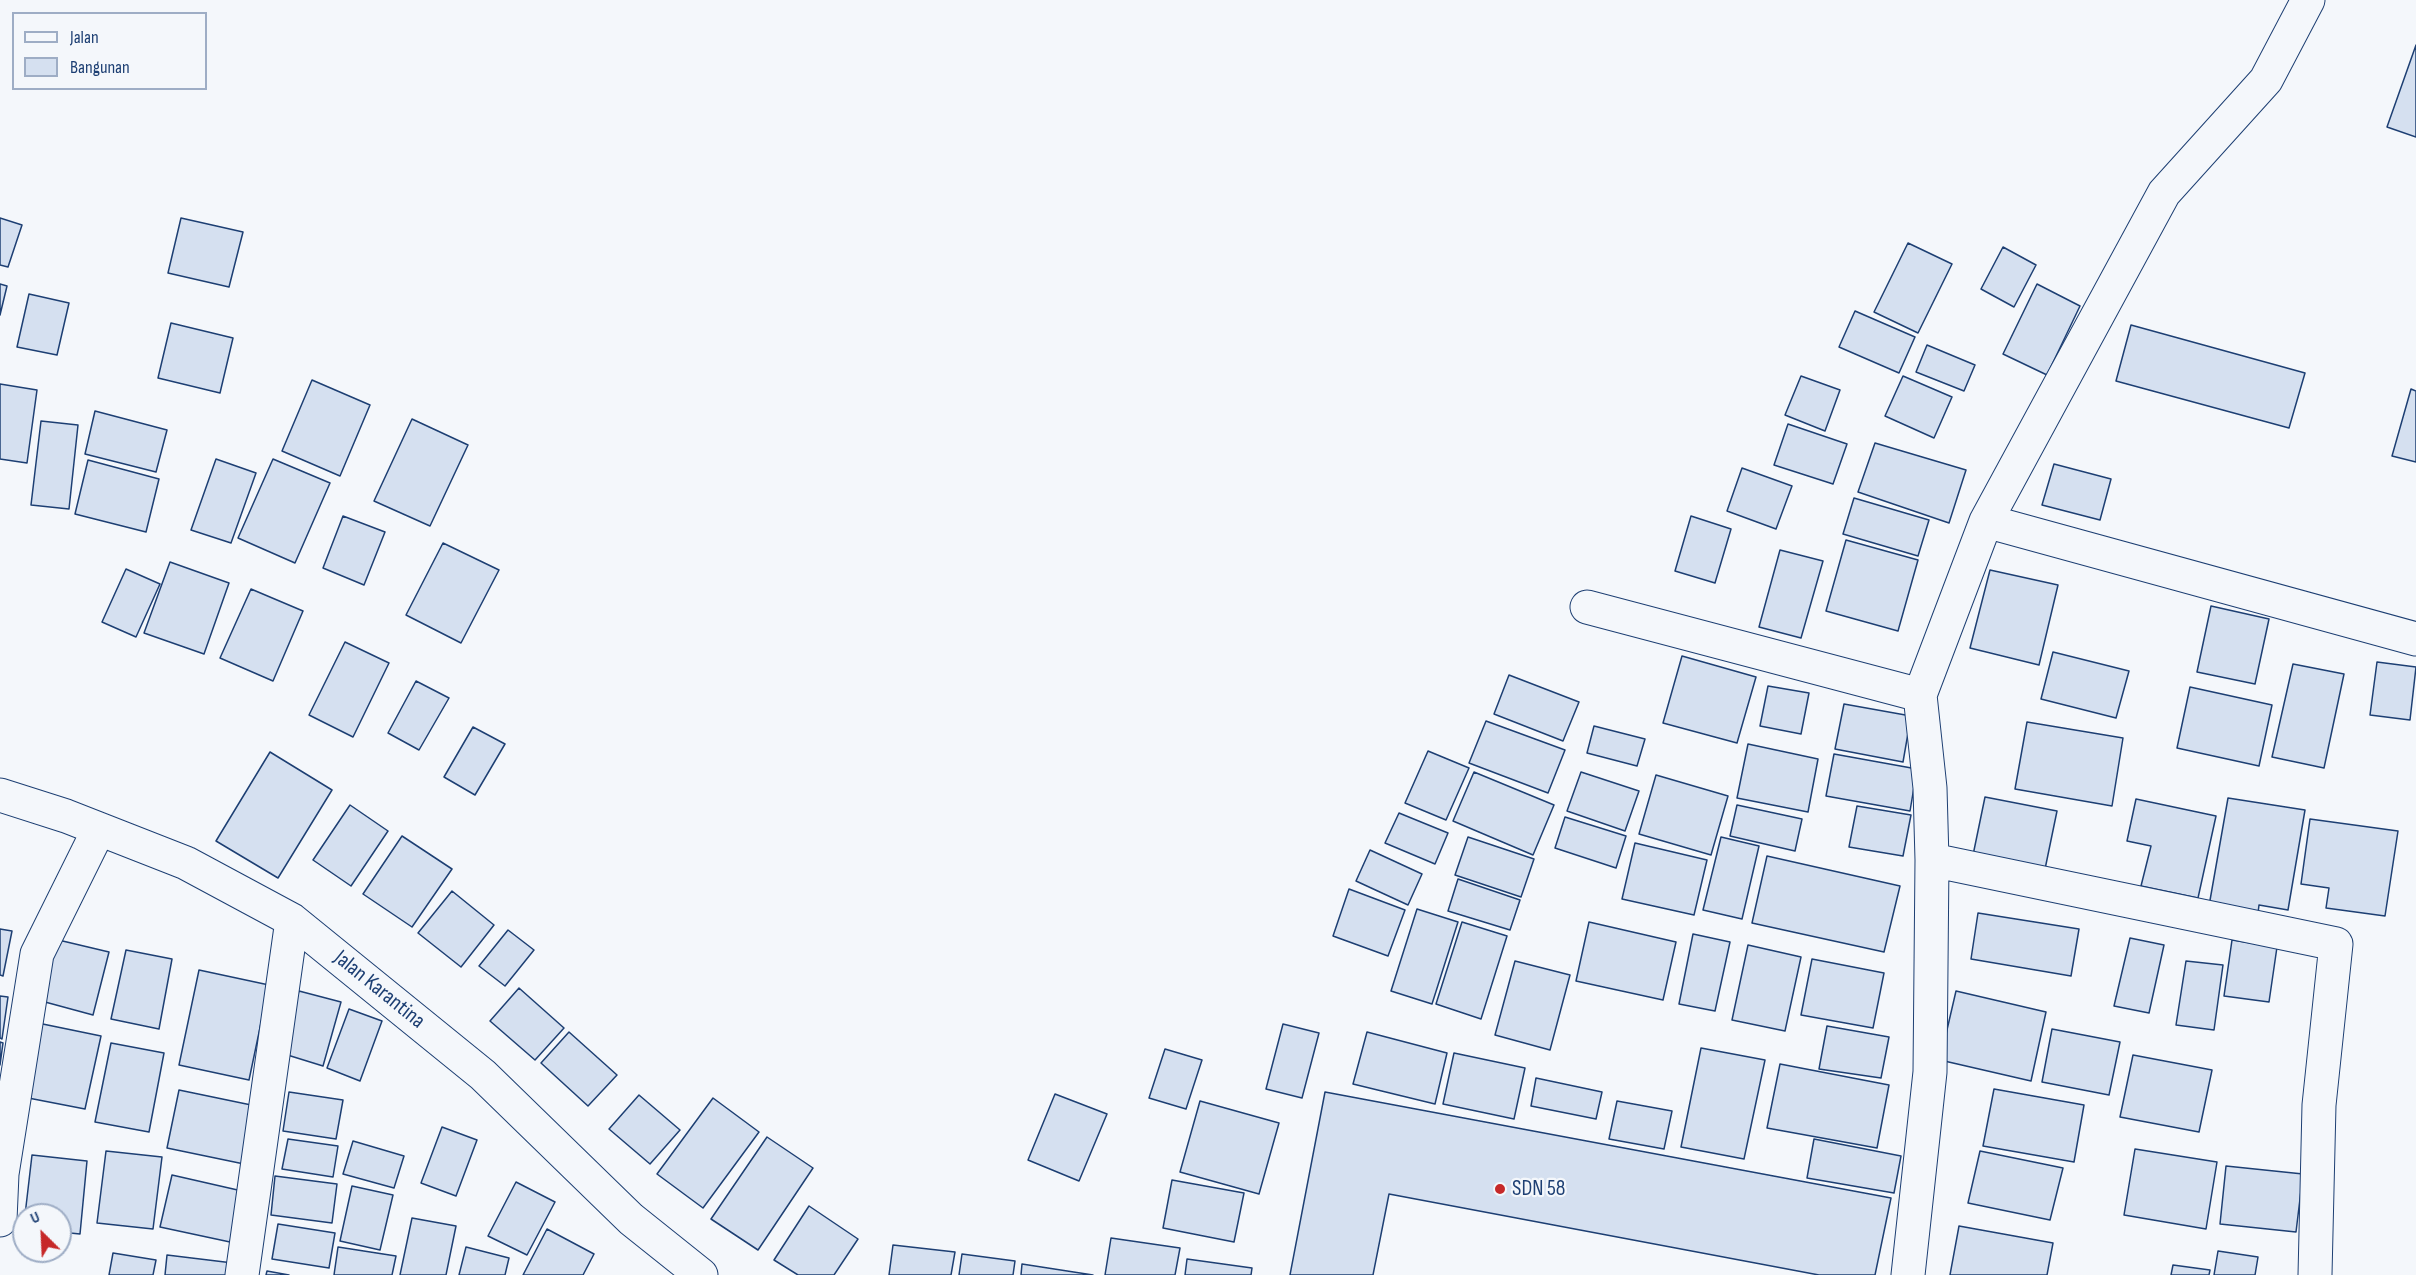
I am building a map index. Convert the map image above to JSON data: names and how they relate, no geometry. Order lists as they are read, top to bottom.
{
  "streets": {
    "street": ["Jalan Karantina"]
  },
  "places": ["SDN 58"],
  "legend": ["Jalan", "Bangunan"],
  "north": "top left"
}
